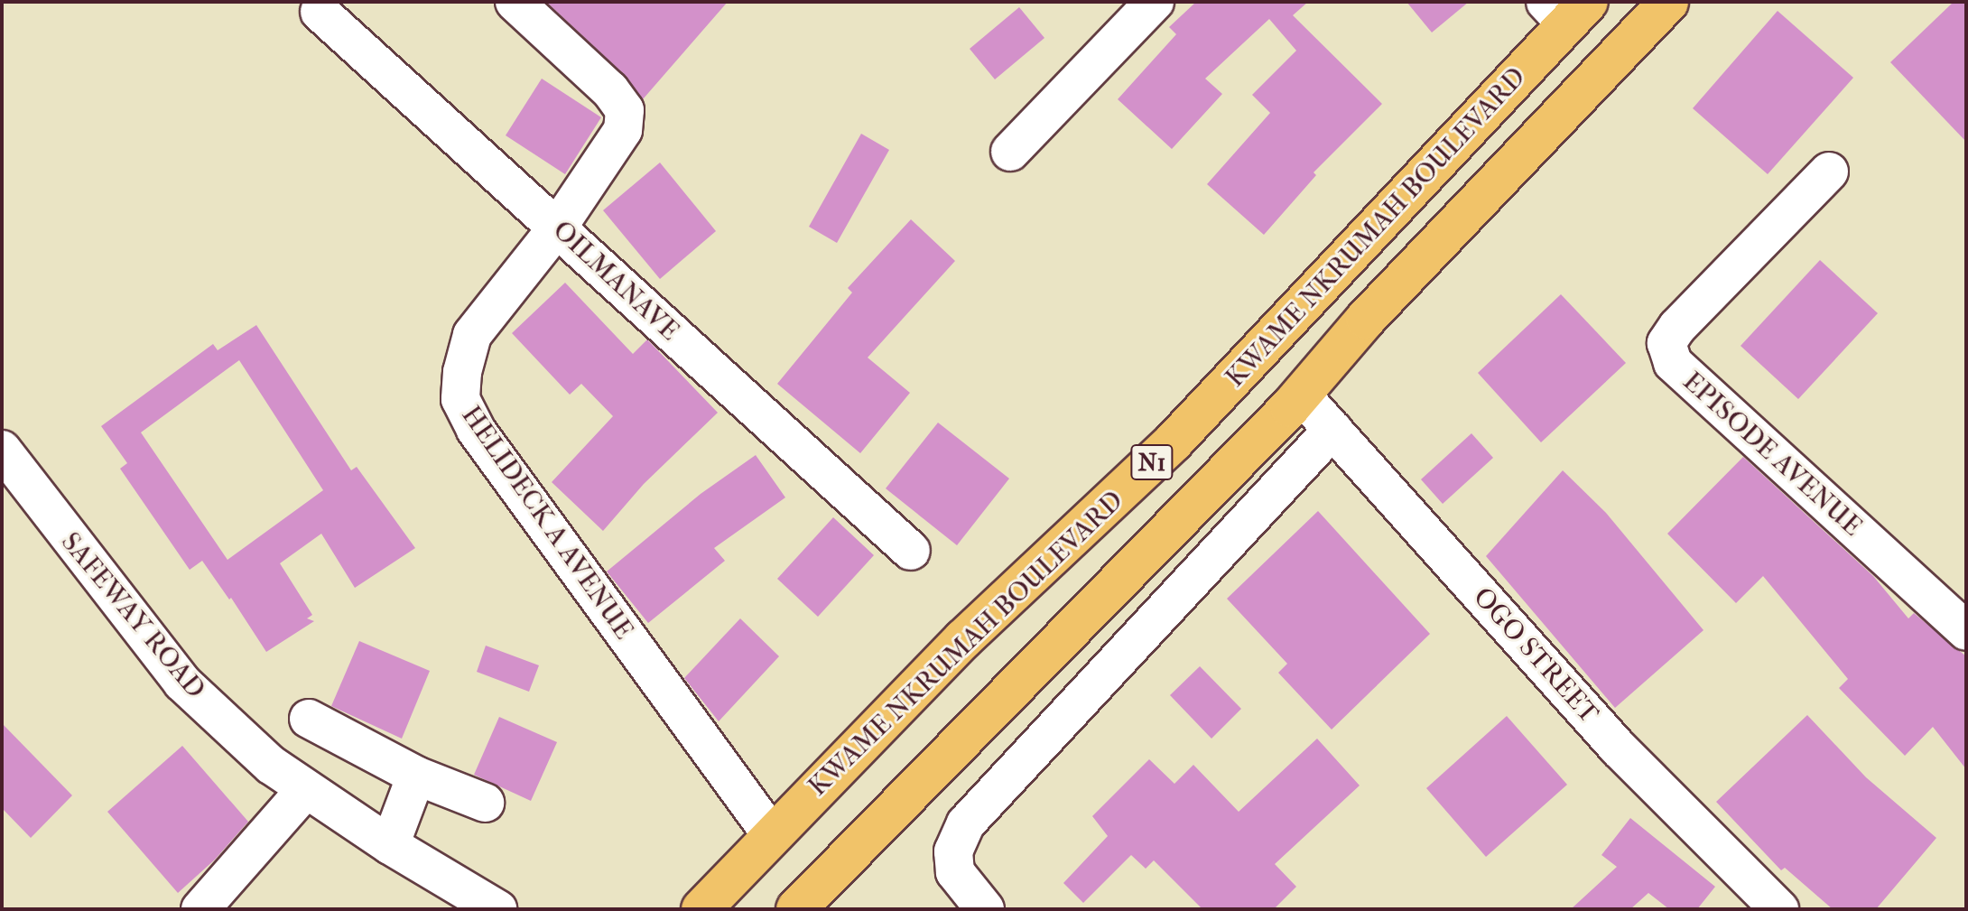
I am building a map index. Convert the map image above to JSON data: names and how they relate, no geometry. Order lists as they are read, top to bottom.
{
  "streets": {
    "highway": ["KWAME NKRUMAH BOULEVARD", "N1"],
    "street": [
      "OILMANAVE",
      "EPISODE AVENUE",
      "HELIDECK A AVENUE",
      "SAFEWAY ROAD",
      "OGO STREET"
    ]
  },
  "crossings": [
    ["KWAME NKRUMAH BOULEVARD", "HELIDECK A AVENUE"],
    ["KWAME NKRUMAH BOULEVARD", "OGO STREET"],
    ["OILMANAVE", "HELIDECK A AVENUE"]
  ]
}
